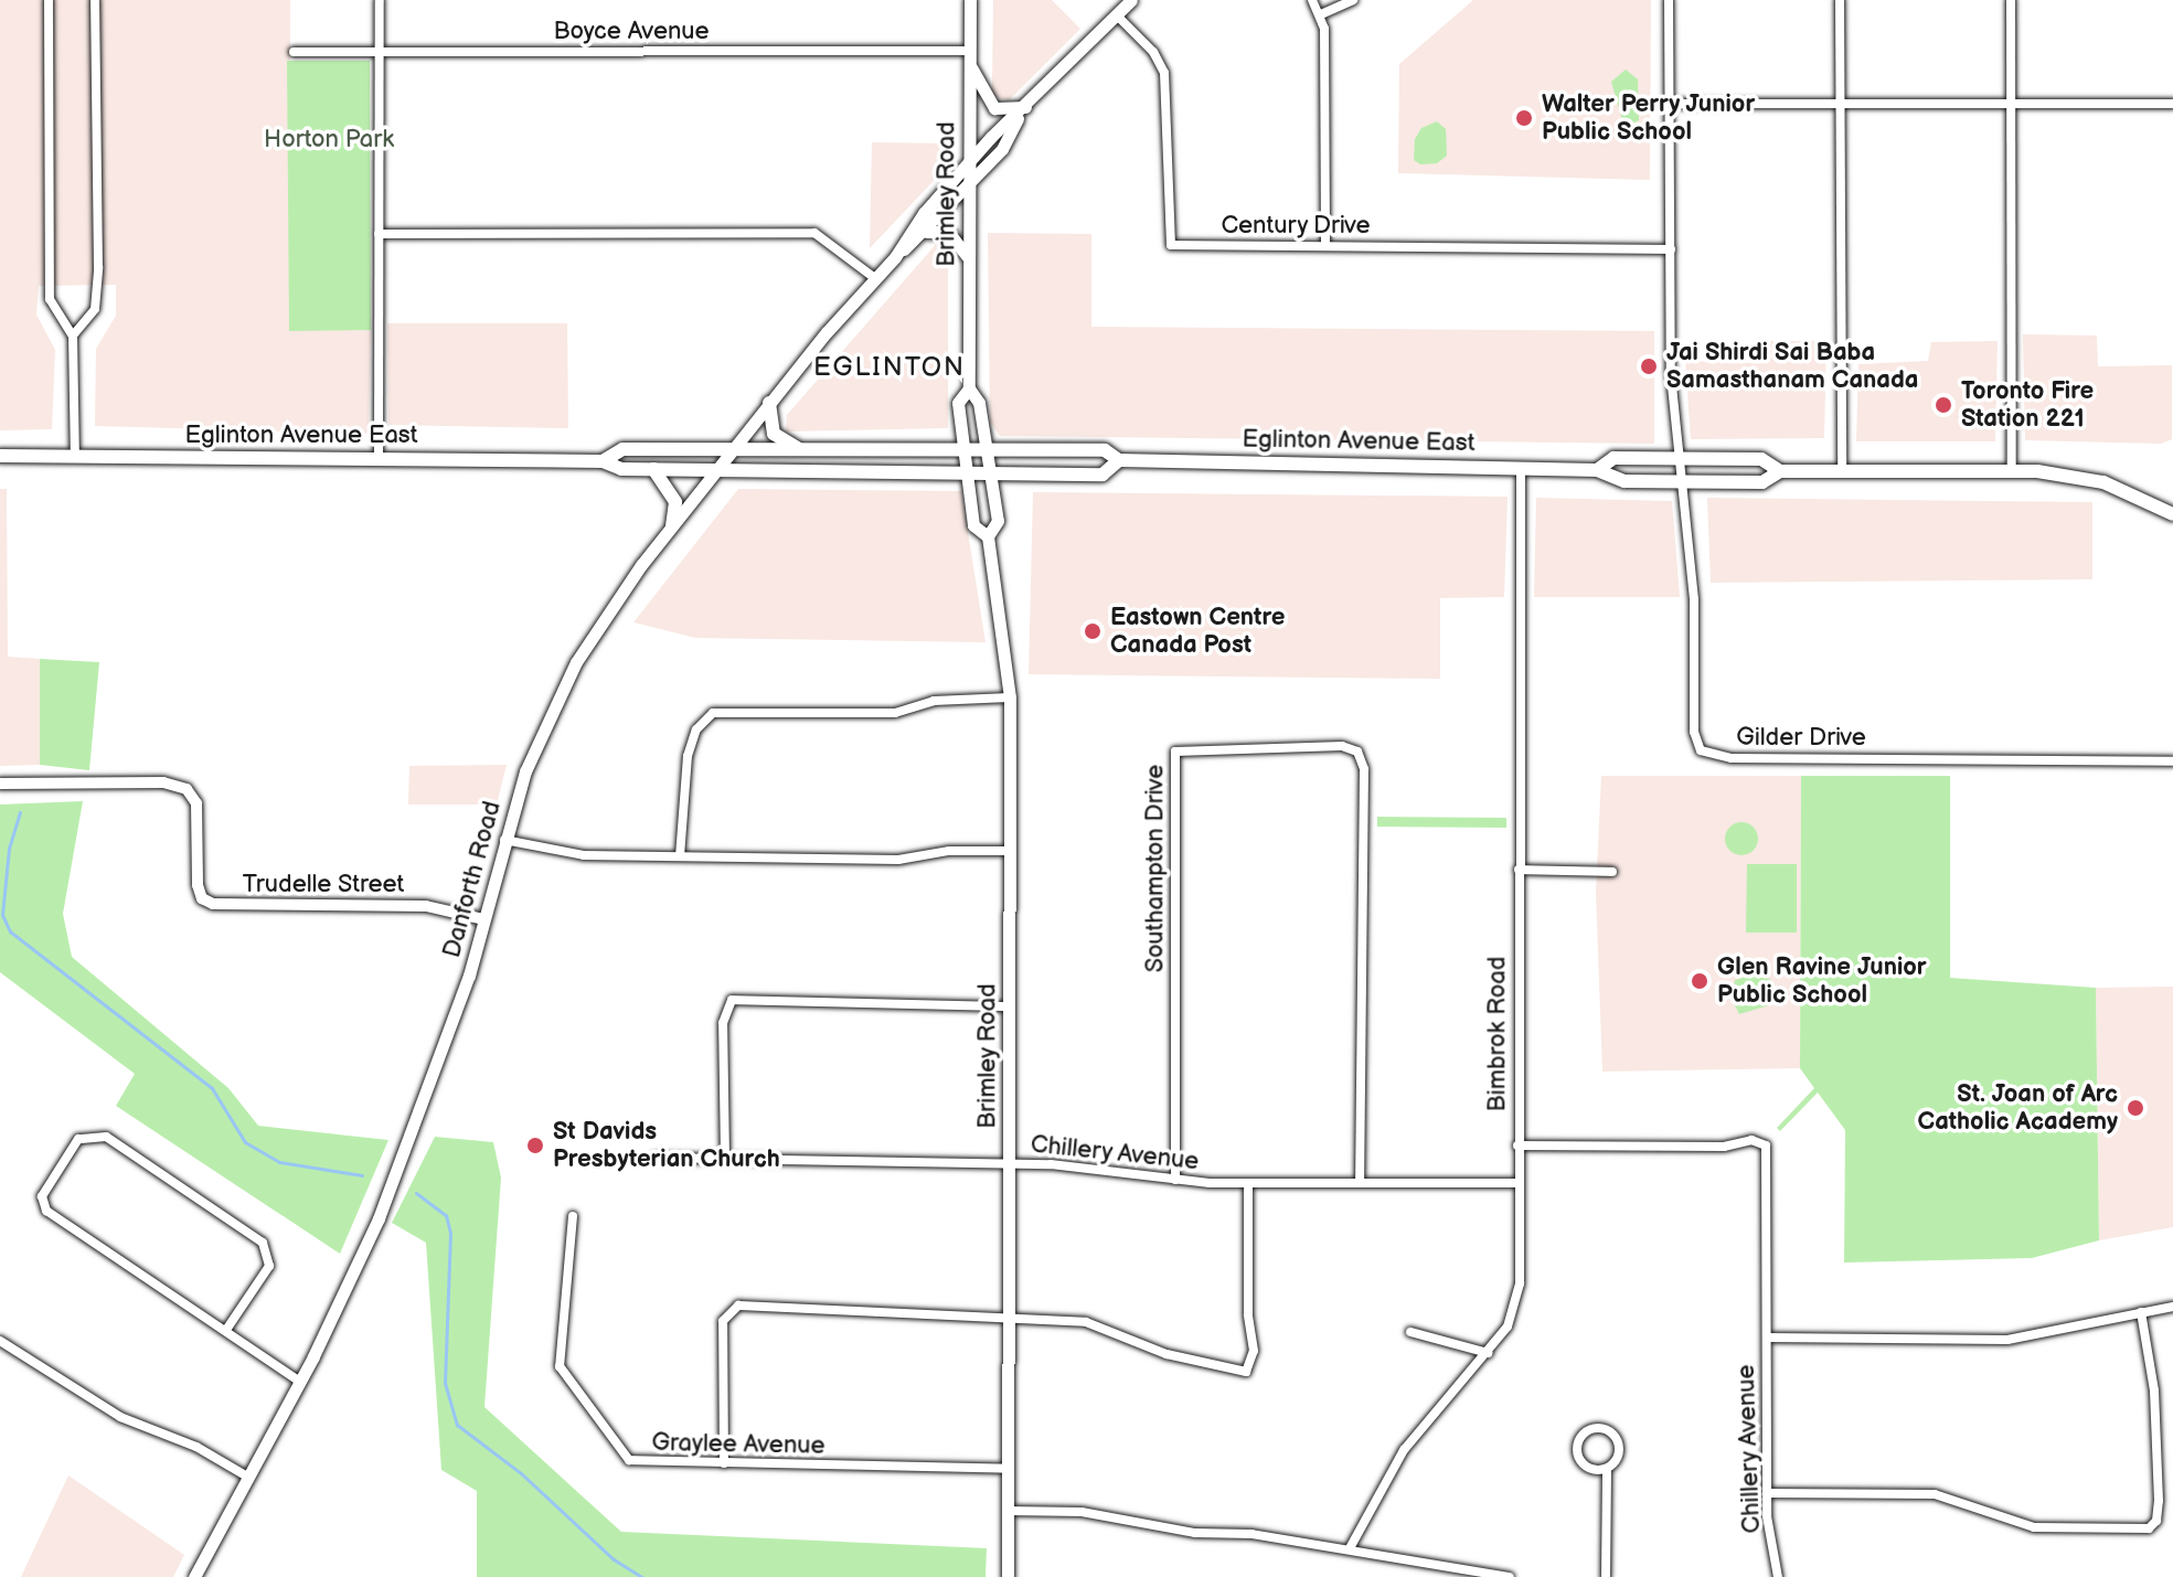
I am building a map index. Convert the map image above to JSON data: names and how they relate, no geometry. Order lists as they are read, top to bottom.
{
  "streets": {
    "main road": ["Brimley Road", "Eglinton Avenue East", "Danforth Road"],
    "street": [
      "Boyce Avenue",
      "Century Drive",
      "Gilder Drive",
      "Southampton Drive",
      "Trudelle Street",
      "Bimbrok Road",
      "Chillery Avenue",
      "Graylee Avenue"
    ]
  },
  "crossings": [
    ["Boyce Avenue", "Brimley Road"],
    ["Brimley Road", "Eglinton Avenue East"],
    ["Brimley Road", "Danforth Road"],
    ["Brimley Road", "Chillery Avenue"],
    ["Brimley Road", "Graylee Avenue"],
    ["Century Drive", "Danforth Road"],
    ["Eglinton Avenue East", "Gilder Drive"],
    ["Eglinton Avenue East", "Danforth Road"],
    ["Eglinton Avenue East", "Bimbrok Road"],
    ["Southampton Drive", "Chillery Avenue"],
    ["Danforth Road", "Trudelle Street"],
    ["Bimbrok Road", "Chillery Avenue"]
  ],
  "districts": ["EGLINTON"],
  "parks": ["Horton Park"],
  "places": [
    "Walter Perry Junior Public School",
    "Jai Shirdi Sai Baba Samasthanam Canada",
    "Toronto Fire Station 221",
    "Eastown Centre Canada Post",
    "Glen Ravine Junior Public School",
    "St. Joan of Arc Catholic Academy",
    "St Davids Presbyterian Church"
  ]
}
